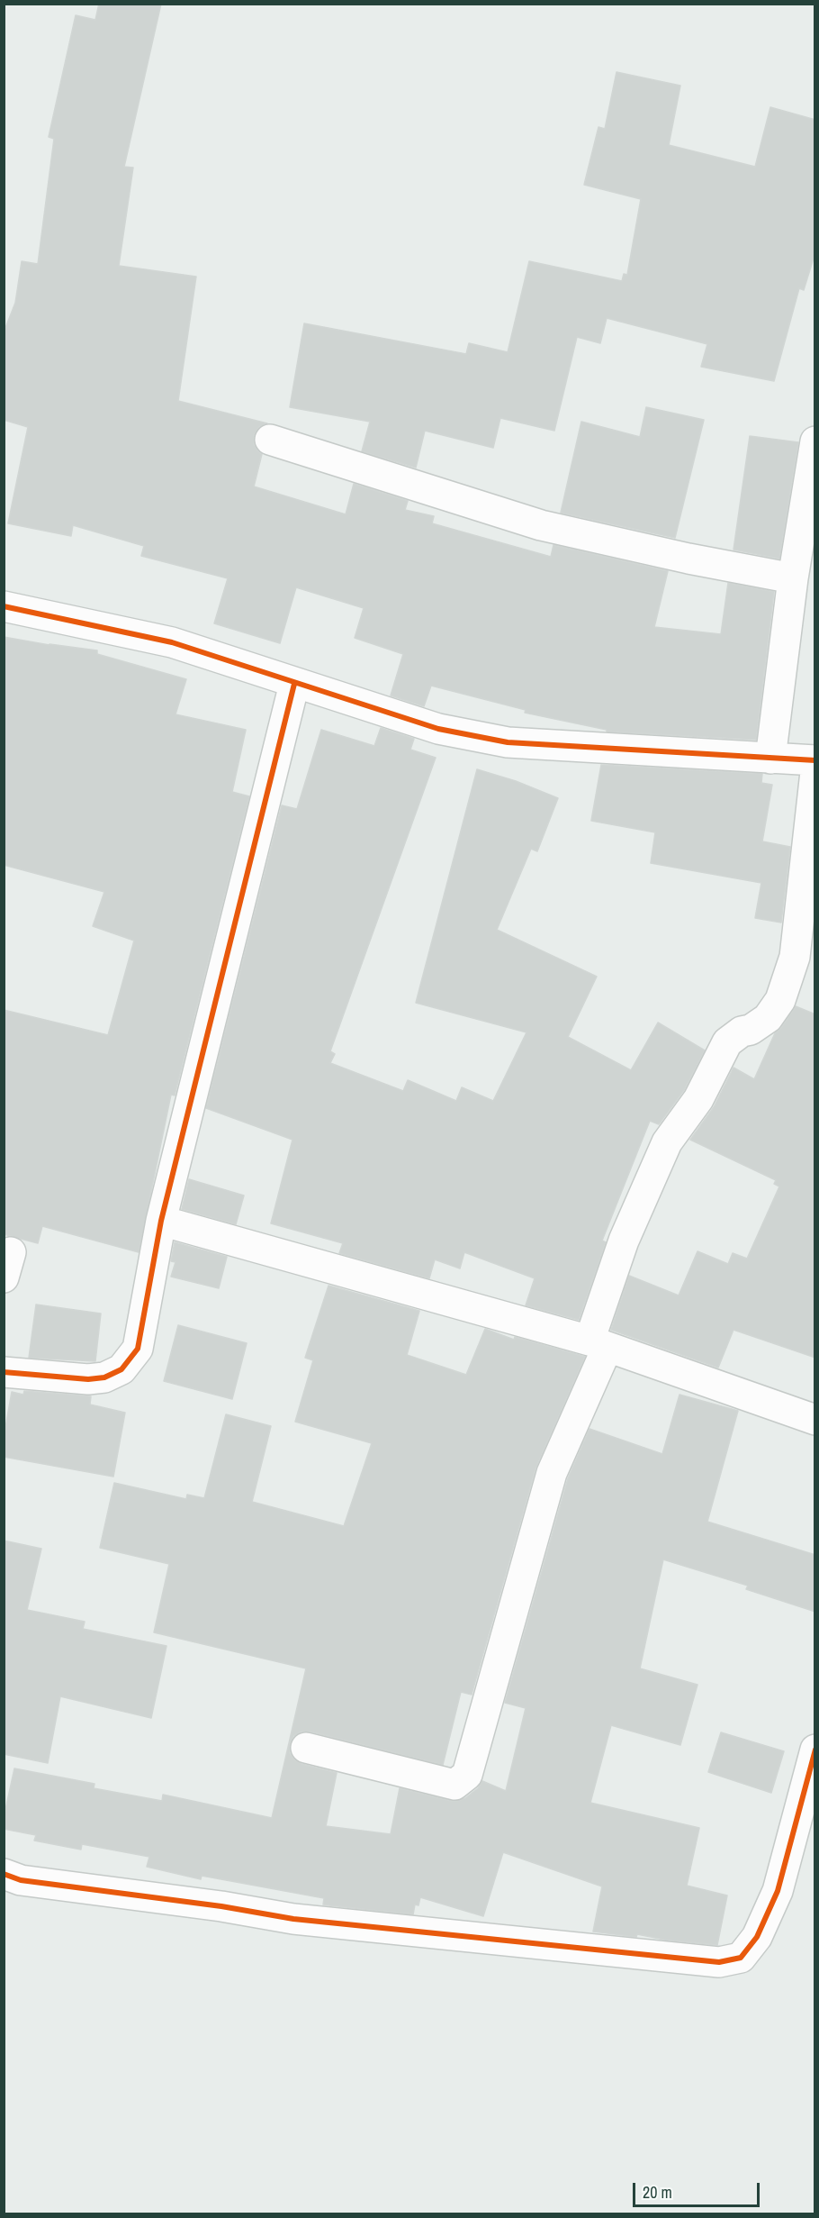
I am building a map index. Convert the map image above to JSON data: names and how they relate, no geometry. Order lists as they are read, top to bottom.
{
  "scale_bar": "20 m"
}
